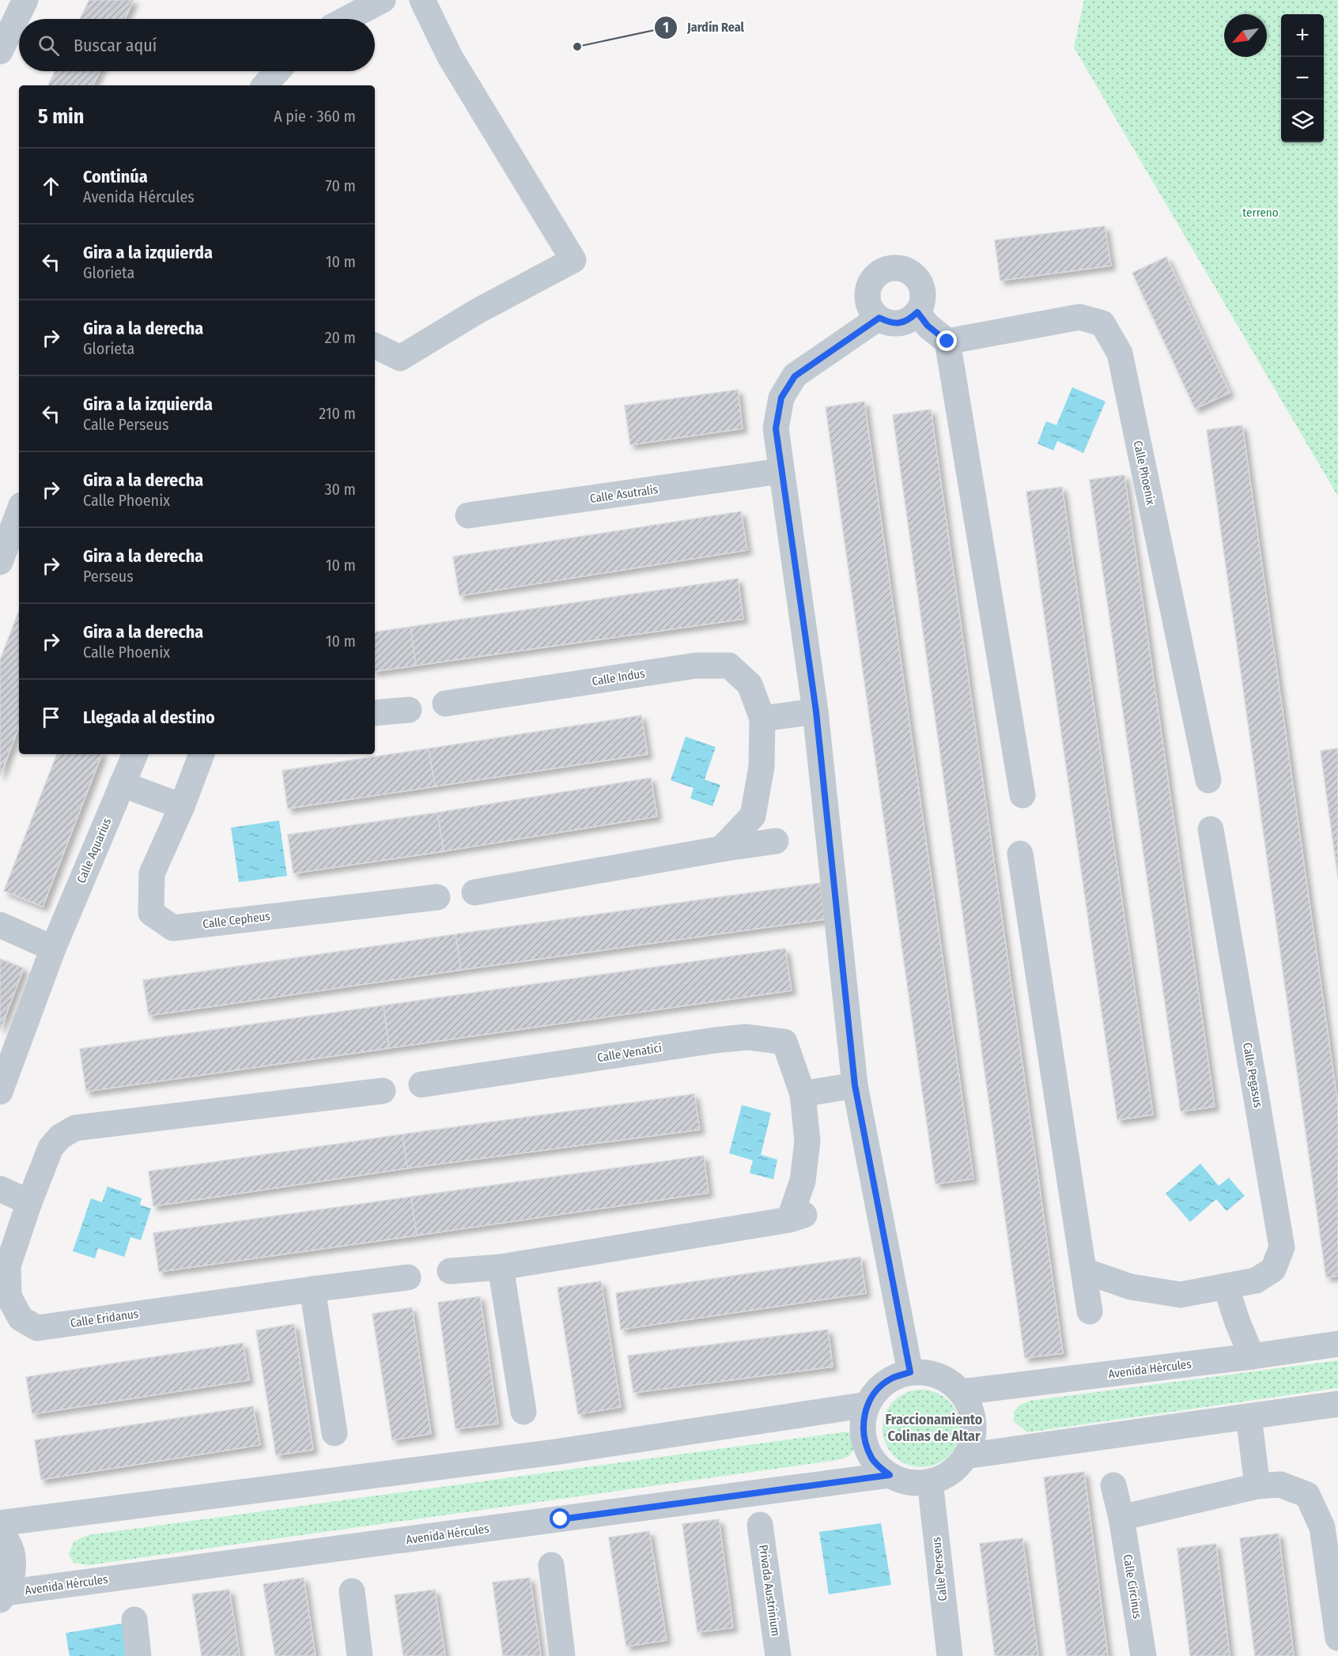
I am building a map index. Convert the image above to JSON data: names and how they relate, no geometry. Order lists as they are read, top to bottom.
{
  "streets": {
    "street": [
      "Calle Phoenix",
      "Calle Asutralis",
      "Calle Indus",
      "Calle Aquarius",
      "Calle Cepheus",
      "Calle Venatici",
      "Calle Pegasus",
      "Calle Eridanus",
      "Avenida Hércules",
      "Calle Perseus",
      "Calle Circinus",
      "Privada Austrinium"
    ]
  },
  "crossings": [
    ["Avenida Hércules", "Calle Perseus"]
  ],
  "districts": ["Fraccionamiento Colinas de Altar"],
  "parks": ["terreno"],
  "places": ["Jardín Real"],
  "north": "bottom left",
  "page": {
    "map_buttons": ["+", "−"],
    "search": "Buscar aquí",
    "heading": ["5 min", "A pie · 360 m"],
    "list": [
      ["Continúa", "Avenida Hércules", "70 m"],
      ["Gira a la izquierda", "Glorieta", "10 m"],
      ["Gira a la derecha", "Glorieta", "20 m"],
      ["Gira a la izquierda", "Calle Perseus", "210 m"],
      ["Gira a la derecha", "Calle Phoenix", "30 m"],
      ["Gira a la derecha", "Perseus", "10 m"],
      ["Gira a la derecha", "Calle Phoenix", "10 m"],
      "Llegada al destino"
    ]
  }
}
